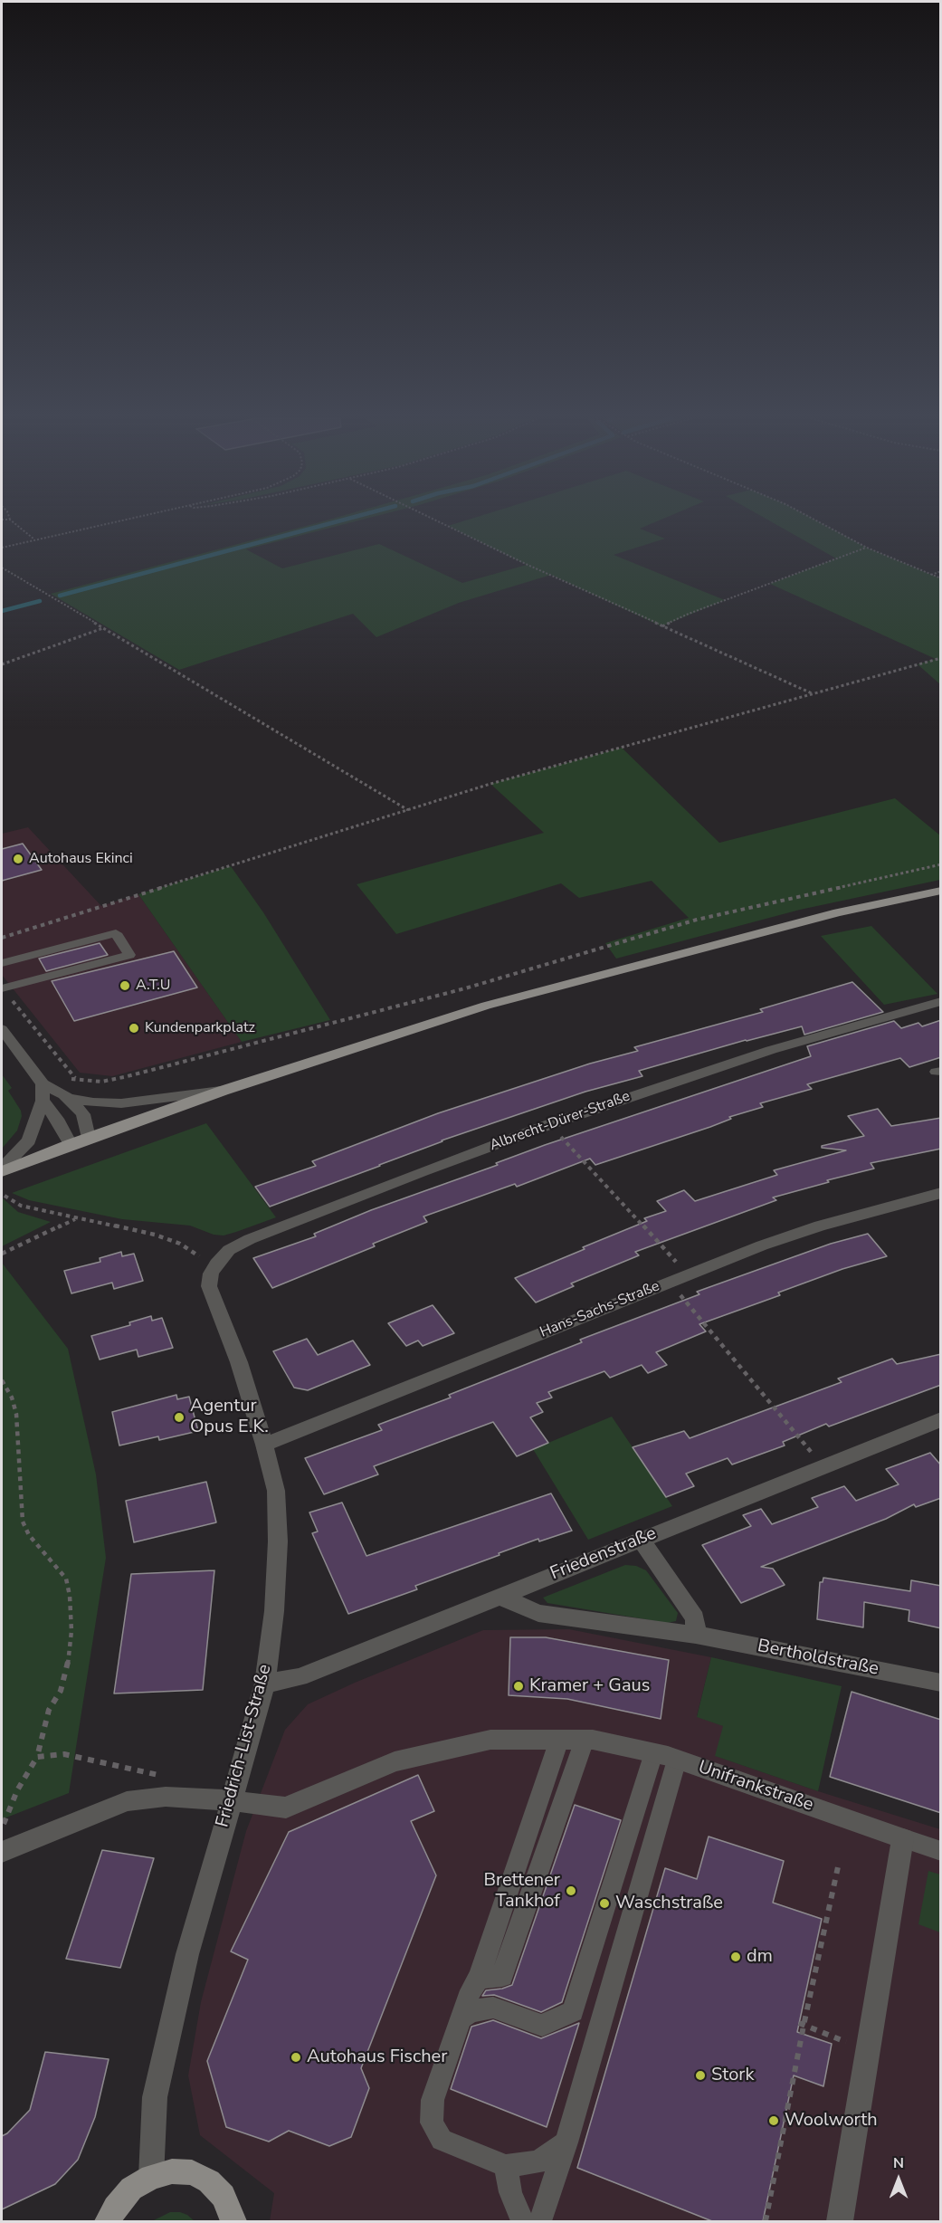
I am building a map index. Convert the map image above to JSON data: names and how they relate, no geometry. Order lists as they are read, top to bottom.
{
  "streets": {
    "street": [
      "Albrecht-Dürer-Straße",
      "Hans-Sachs-Straße",
      "Friedenstraße",
      "Bertholdstraße",
      "Friedrich-List-Straße",
      "Unifrankstraße"
    ]
  },
  "crossings": [
    ["Albrecht-Dürer-Straße", "Friedrich-List-Straße"],
    ["Hans-Sachs-Straße", "Friedrich-List-Straße"],
    ["Friedenstraße", "Bertholdstraße"],
    ["Friedenstraße", "Friedrich-List-Straße"],
    ["Friedrich-List-Straße", "Unifrankstraße"]
  ],
  "places": [
    "Autohaus Ekinci",
    "A.T.U",
    "Kundenparkplatz",
    "Agentur Opus E.K.",
    "Kramer + Gaus",
    "Brettener Tankhof",
    "Waschstraße",
    "dm",
    "Autohaus Fischer",
    "Stork",
    "Woolworth"
  ],
  "north": "top"
}
